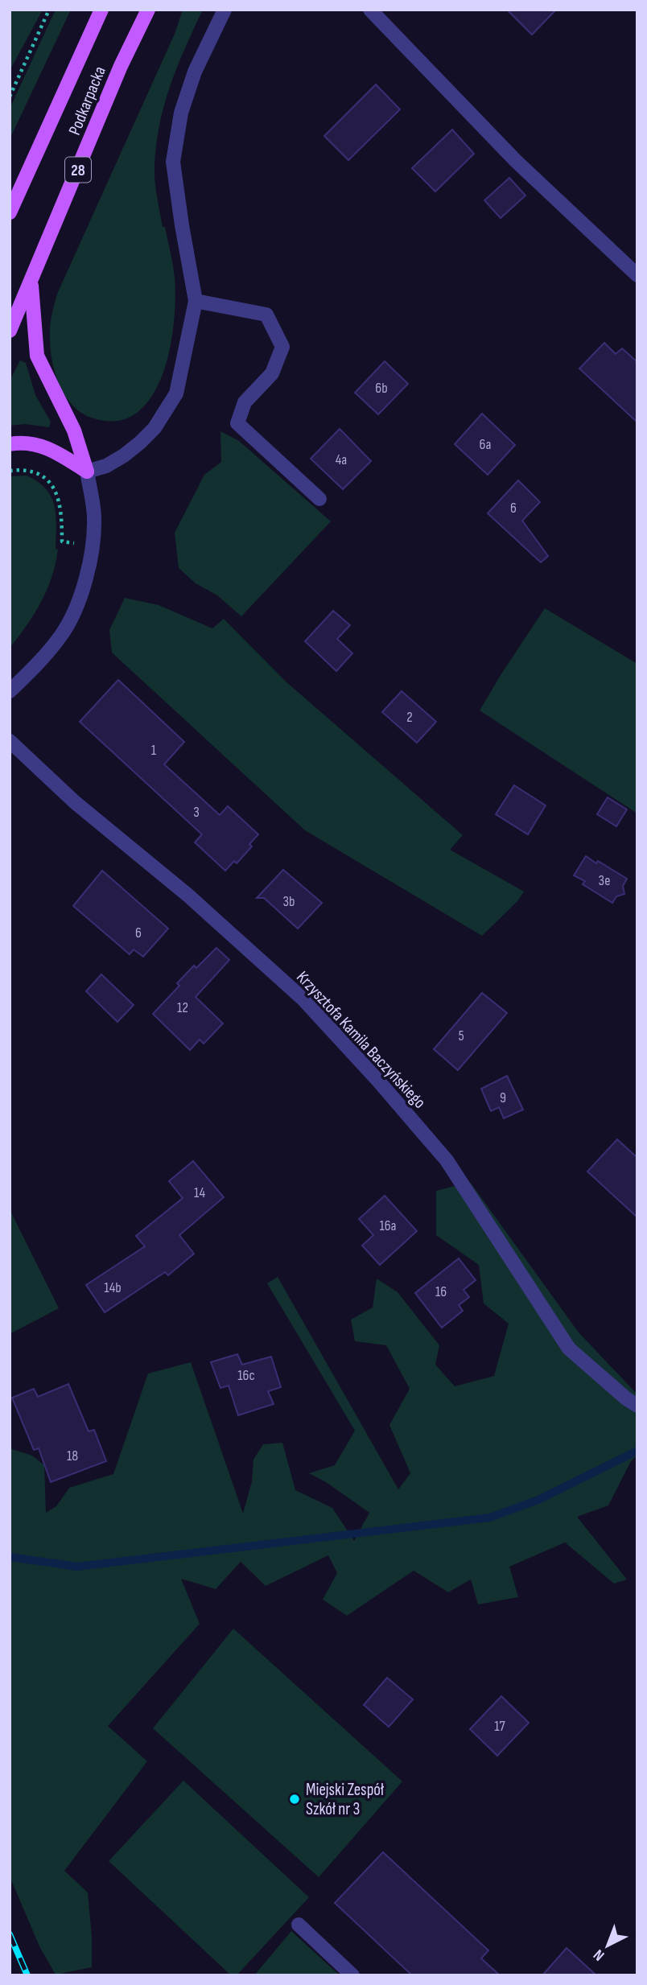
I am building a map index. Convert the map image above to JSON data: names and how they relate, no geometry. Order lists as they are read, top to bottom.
{
  "streets": {
    "main road": ["Podkarpacka", "28"],
    "street": ["Krzysztofa Kamila Baczyńskiego"]
  },
  "places": ["Miejski Zespół Szkół nr 3"],
  "house_numbers": [
    "6b",
    "6a",
    "4a",
    "6",
    "2",
    "1",
    "3",
    "3e",
    "3b",
    "6",
    "12",
    "5",
    "9",
    "14",
    "16a",
    "14b",
    "16",
    "16c",
    "18",
    "17"
  ],
  "north": "bottom left"
}
